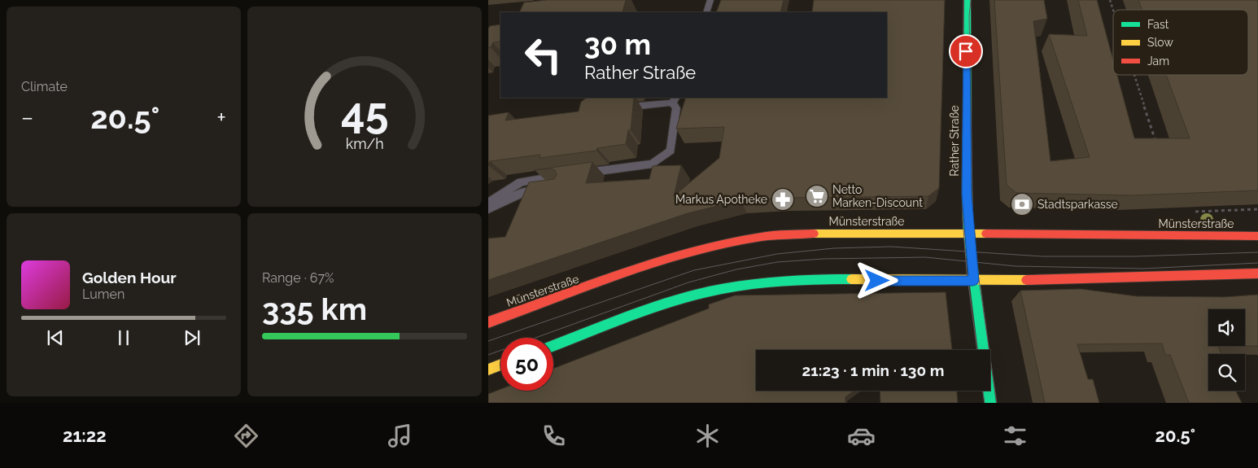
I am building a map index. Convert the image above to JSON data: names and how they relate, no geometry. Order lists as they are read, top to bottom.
{
  "streets": {
    "main road": ["Rather Straße", "Münsterstraße"]
  },
  "crossings": [
    ["Rather Straße", "Münsterstraße"]
  ],
  "places": {
    "supermarket": ["Netto Marken-Discount"],
    "pharmacy": ["Markus Apotheke"],
    "bank": ["Stadtsparkasse"]
  },
  "legend": ["Fast", "Slow", "Jam"],
  "page": {
    "tile": [
      "Climate",
      ["Range · 67%", "335 km"]
    ],
    "turn": ["30 m", "Rather Straße"],
    "heat": ["−", "20.5°", "+"],
    "song": ["Golden Hour", "Lumen"],
    "limit": "50",
    "trip": "21:23 · 1 min · 130 m",
    "tabs": ["21:22", "20.5°"],
    "gauge": ["45", "km/h"]
  }
}
